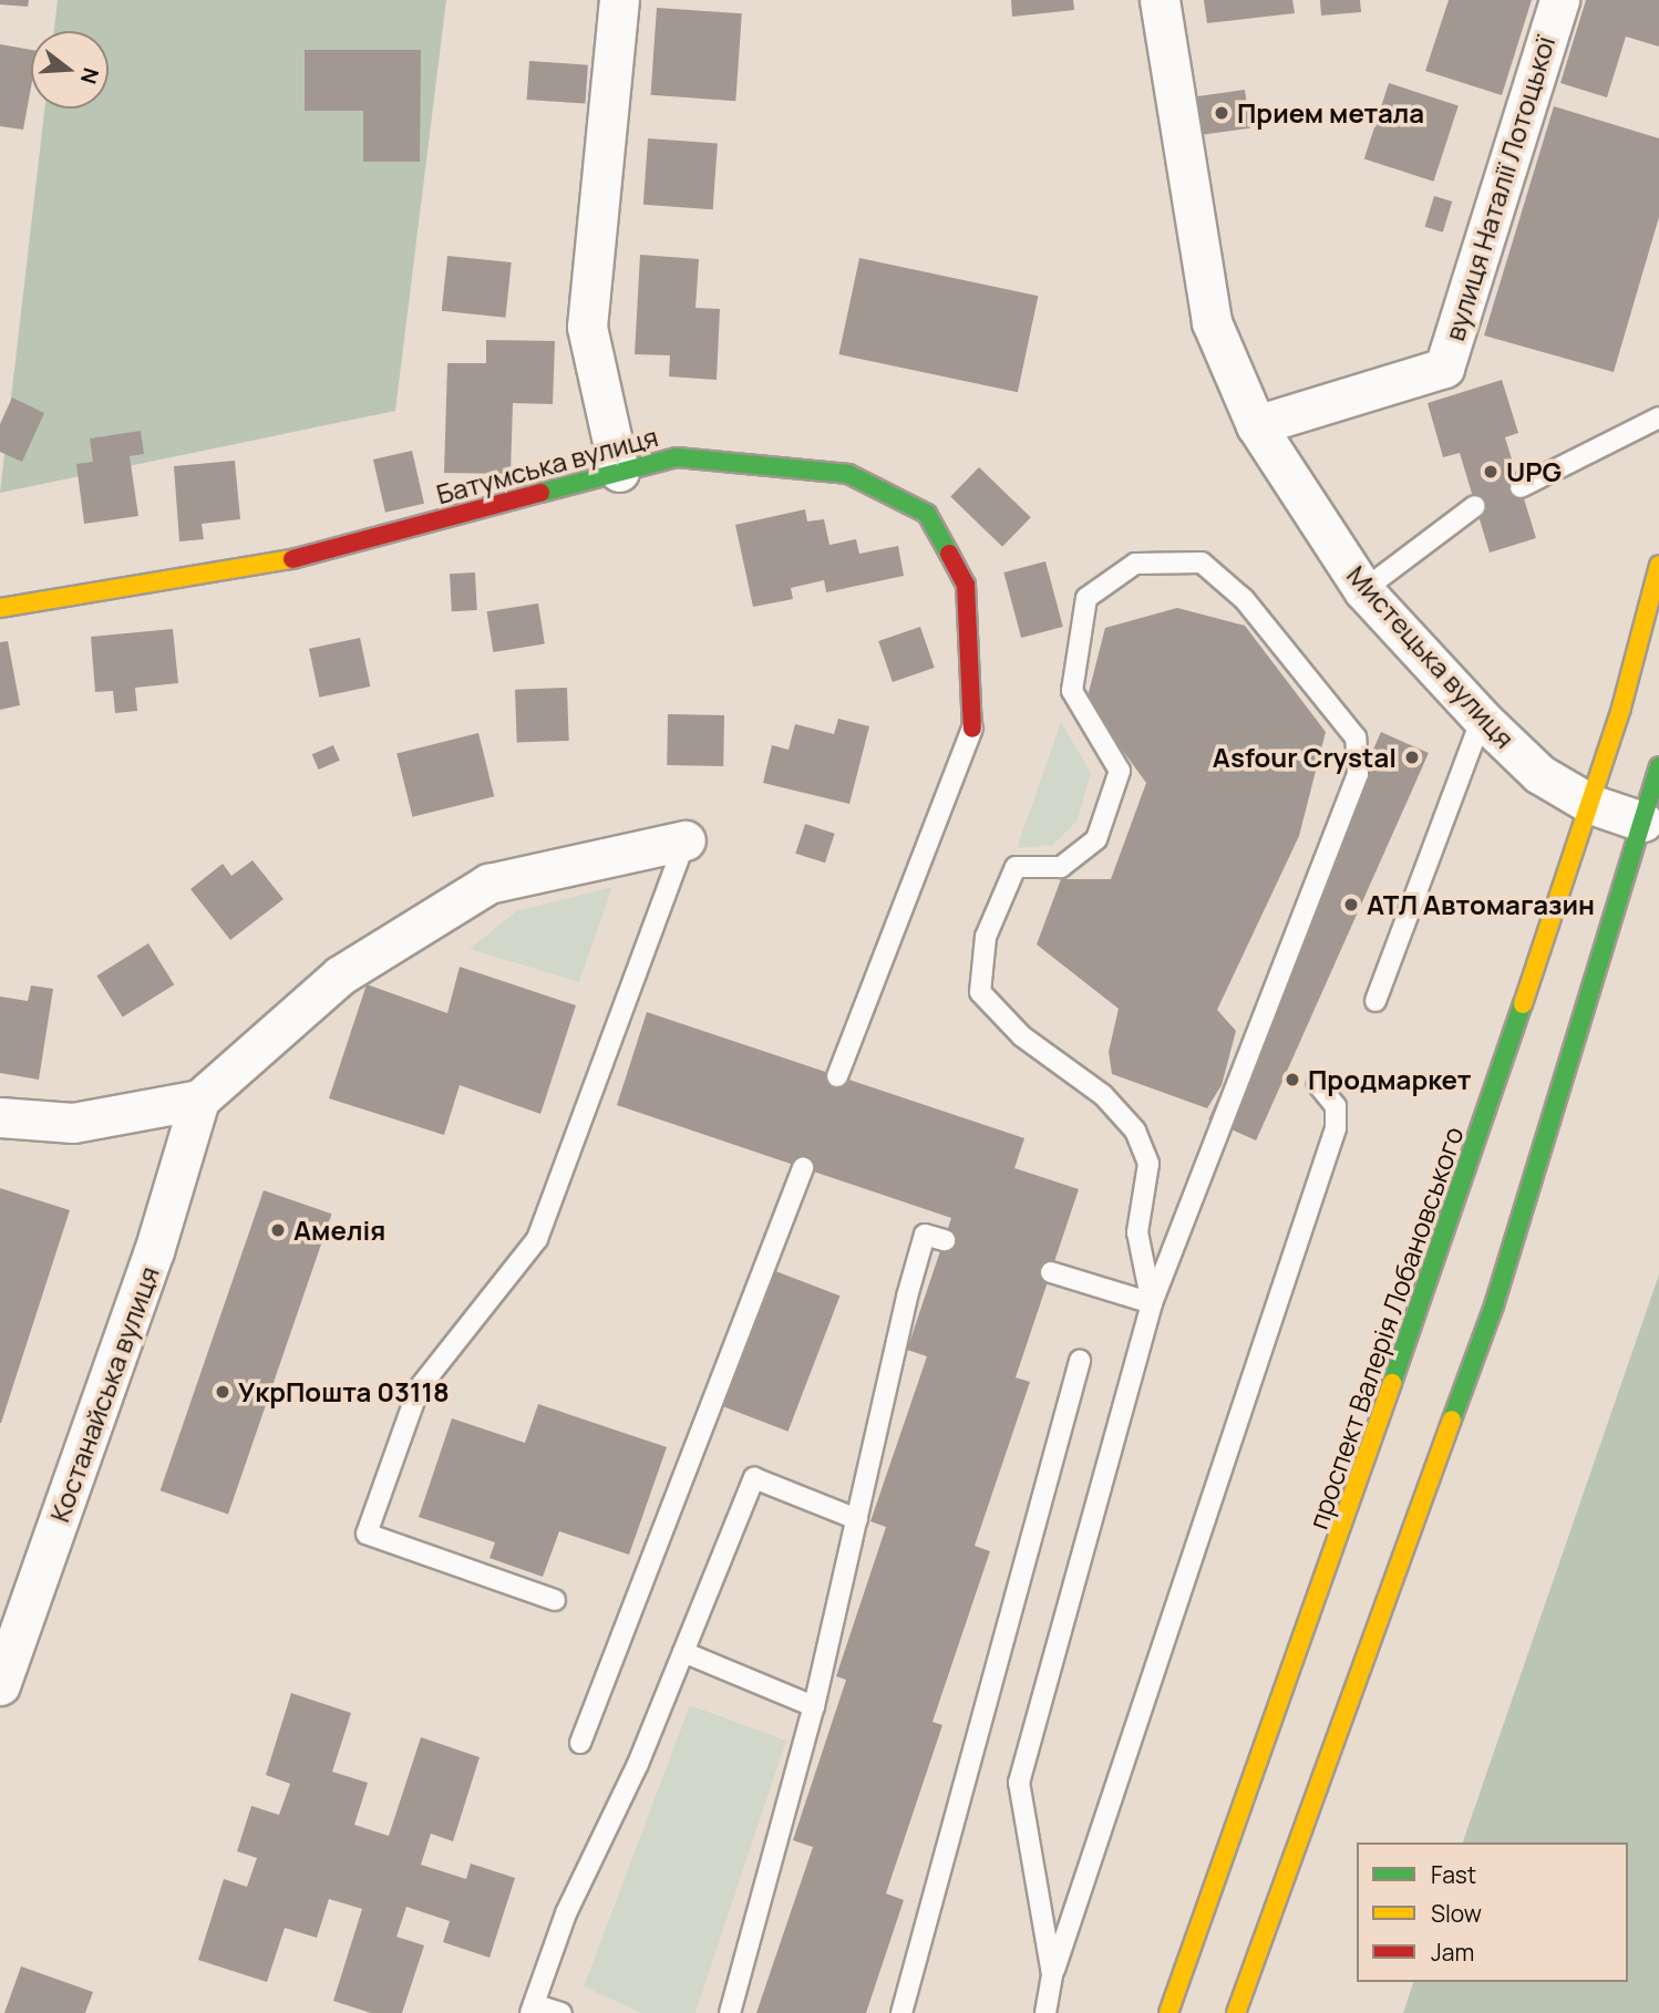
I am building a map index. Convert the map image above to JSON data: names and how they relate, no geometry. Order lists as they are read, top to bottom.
{
  "streets": {
    "main road": ["Батумська вулиця", "проспект Валерія Лобановського"],
    "street": ["вулиця Наталії Лотоцької", "Мистецька вулиця", "Костанайська вулиця"]
  },
  "crossings": [
    ["вулиця Наталії Лотоцької", "Мистецька вулиця"],
    ["Мистецька вулиця", "проспект Валерія Лобановського"]
  ],
  "places": [
    "Прием метала",
    "UPG",
    "Asfour Crystal",
    "АТЛ Автомагазин",
    "Продмаркет",
    "Амелія",
    "УкрПошта 03118"
  ],
  "legend": ["Fast", "Slow", "Jam"],
  "north": "right"
}
